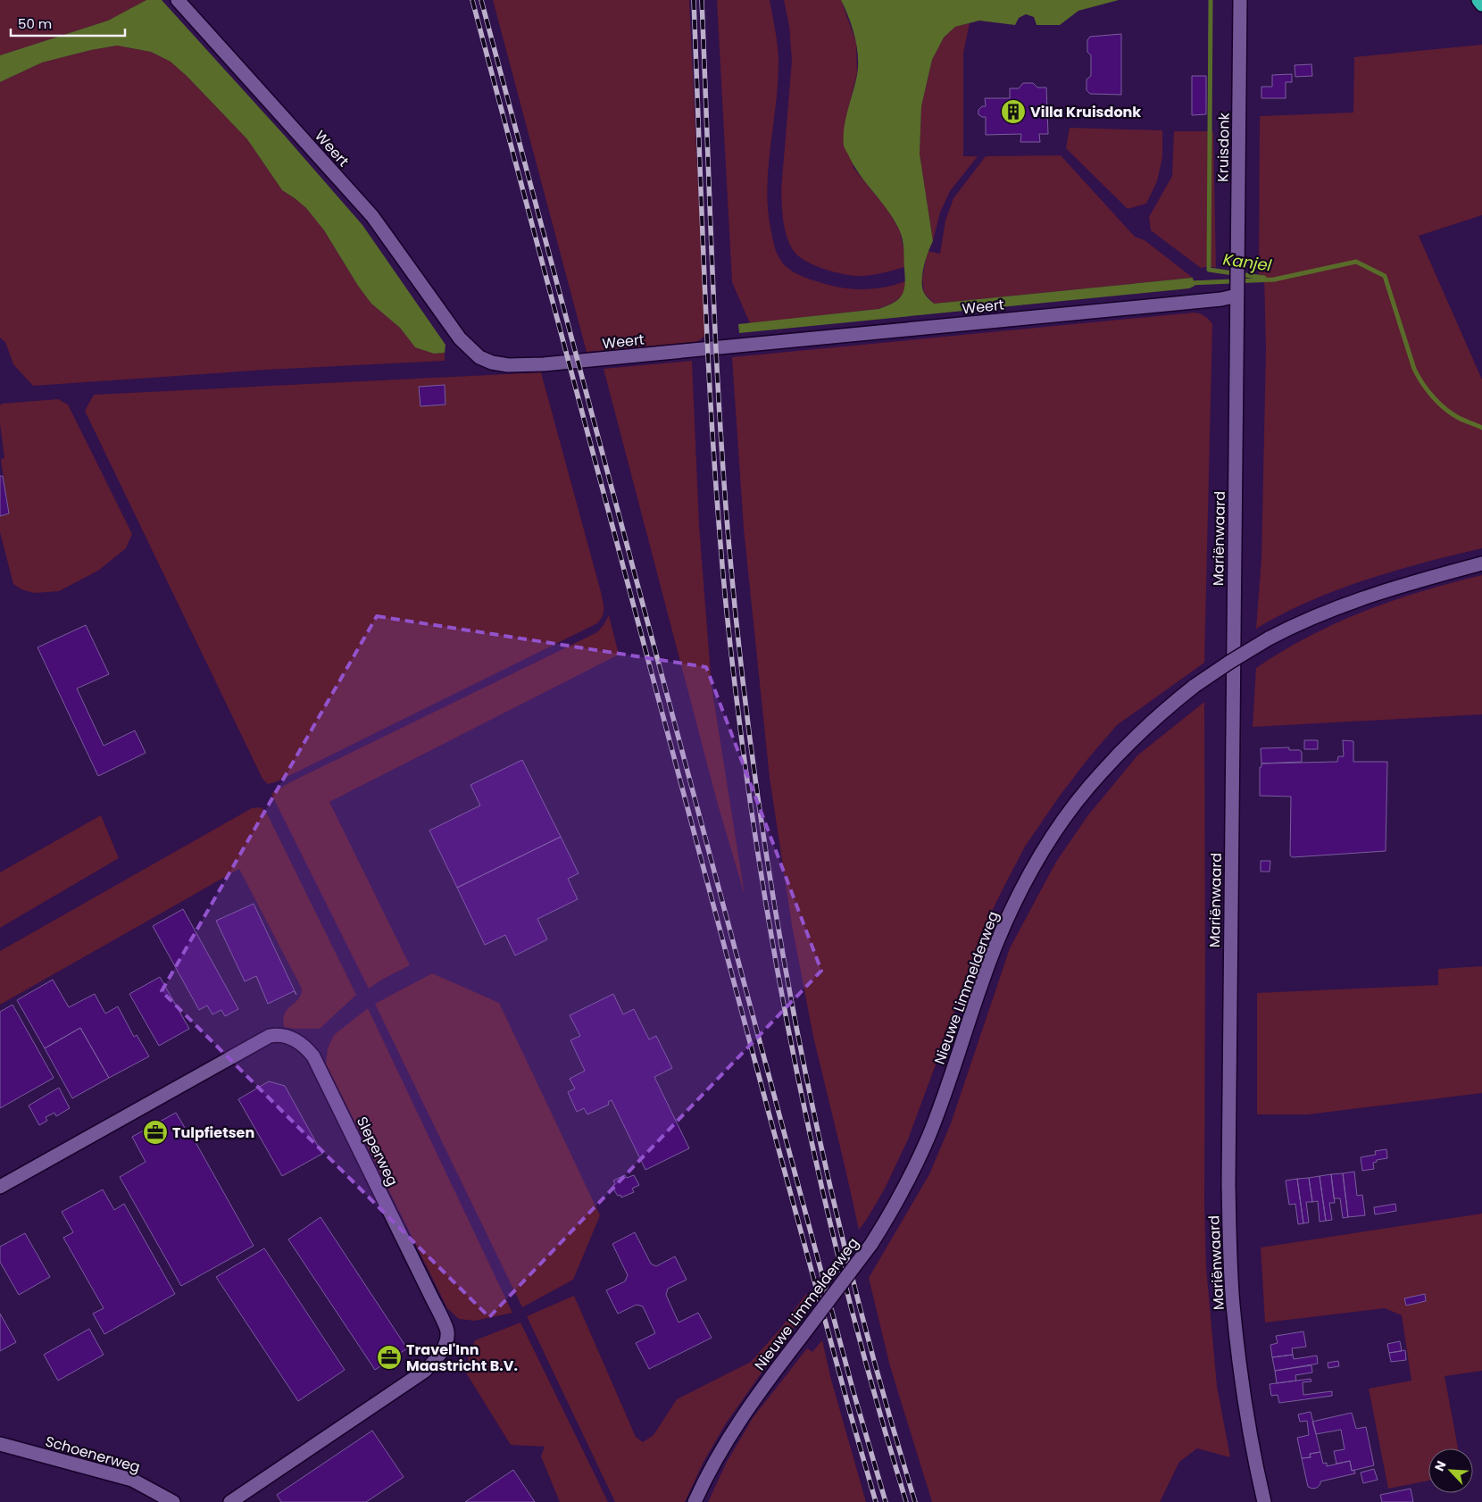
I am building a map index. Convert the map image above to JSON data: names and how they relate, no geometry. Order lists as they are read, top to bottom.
{
  "streets": {
    "street": [
      "Kruisdonk",
      "Weert",
      "Mariënwaard",
      "Nieuwe Limmelderweg",
      "Sleperweg",
      "Schoenerweg"
    ]
  },
  "crossings": [
    ["Kruisdonk", "Weert"],
    ["Kruisdonk", "Mariënwaard"],
    ["Weert", "Mariënwaard"]
  ],
  "water": ["Kanjel"],
  "places": {
    "building": ["Villa Kruisdonk"],
    "office": ["Tulpfietsen", "Travel'Inn Maastricht B.V."]
  },
  "scale_bar": "50 m",
  "north": "top left"
}
